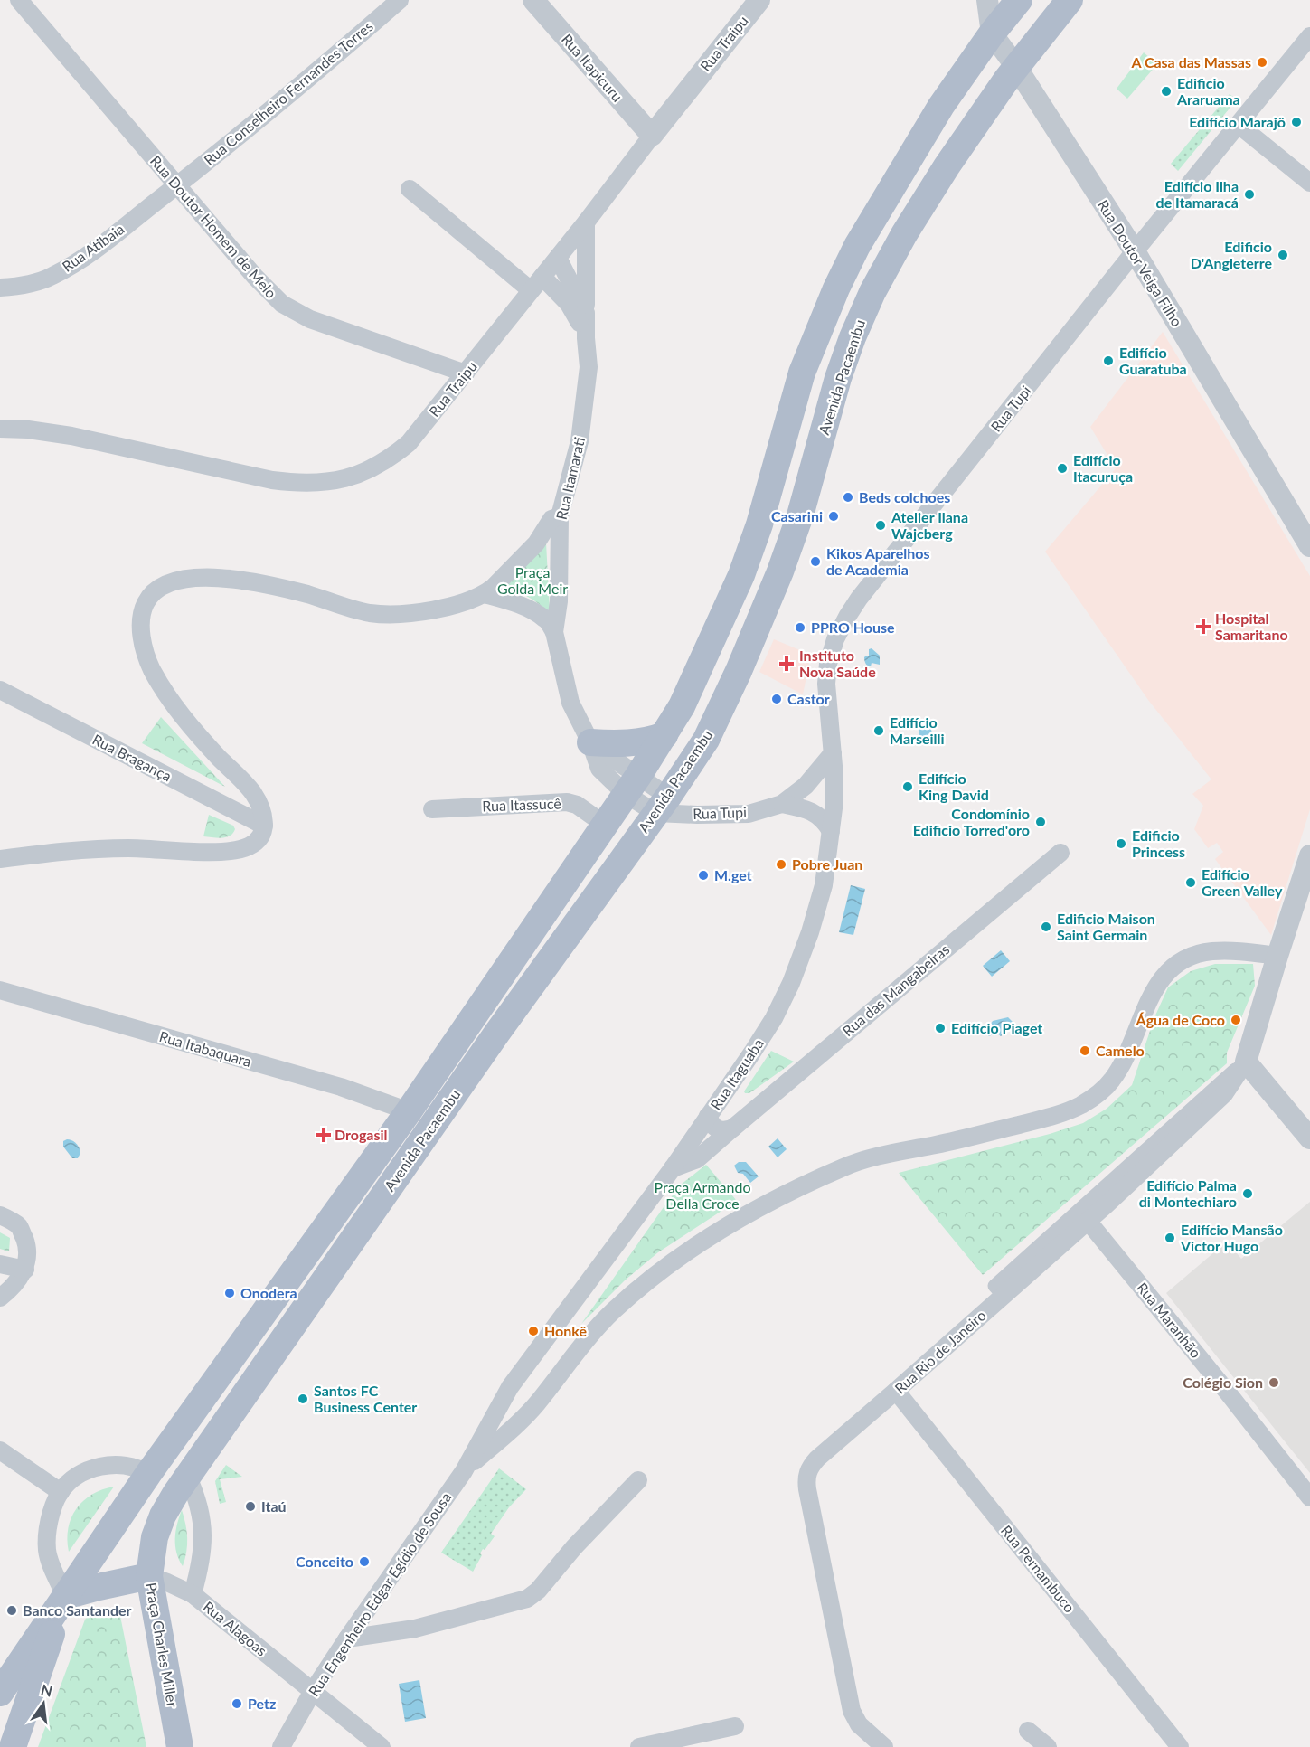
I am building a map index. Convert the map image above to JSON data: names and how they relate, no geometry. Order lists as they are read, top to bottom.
{
  "streets": {
    "main road": ["Avenida Pacaembu", "Praça Charles Miller"],
    "street": [
      "Rua Traipu",
      "Rua Itapicuru",
      "Rua Conselheiro Fernandes Torres",
      "Rua Doutor Homem de Melo",
      "Rua Atibaia",
      "Rua Doutor Veiga Filho",
      "Rua Tupi",
      "Rua Itamarati",
      "Rua Bragança",
      "Rua Itassucê",
      "Rua das Mangabeiras",
      "Rua Itabaquara",
      "Rua Itaguaba",
      "Rua Maranhão",
      "Rua Rio de Janeiro",
      "Rua Pernambuco",
      "Rua Engenheiro Edgar Egídio de Sousa",
      "Rua Alagoas"
    ]
  },
  "crossings": [
    ["Rua Traipu", "Rua Itapicuru"],
    ["Rua Traipu", "Rua Doutor Homem de Melo"],
    ["Rua Traipu", "Rua Itamarati"],
    ["Rua Conselheiro Fernandes Torres", "Rua Doutor Homem de Melo"],
    ["Rua Conselheiro Fernandes Torres", "Rua Atibaia"],
    ["Rua Doutor Homem de Melo", "Rua Atibaia"],
    ["Rua Doutor Veiga Filho", "Avenida Pacaembu"],
    ["Rua Doutor Veiga Filho", "Rua Tupi"],
    ["Avenida Pacaembu", "Rua Tupi"],
    ["Avenida Pacaembu", "Rua Itamarati"],
    ["Avenida Pacaembu", "Rua Itassucê"],
    ["Avenida Pacaembu", "Rua Itabaquara"],
    ["Avenida Pacaembu", "Praça Charles Miller"],
    ["Rua Tupi", "Rua Itamarati"],
    ["Rua Tupi", "Rua Itaguaba"],
    ["Rua das Mangabeiras", "Rua Itaguaba"],
    ["Rua Itaguaba", "Rua Engenheiro Edgar Egídio de Sousa"],
    ["Rua Maranhão", "Rua Rio de Janeiro"],
    ["Rua Rio de Janeiro", "Rua Pernambuco"],
    ["Rua Engenheiro Edgar Egídio de Sousa", "Rua Alagoas"],
    ["Rua Alagoas", "Praça Charles Miller"]
  ],
  "parks": ["Praça Golda Meir", "Praça Armando Della Croce"],
  "places": {
    "other": [
      "A Casa das Massas",
      "Edificio Araruama",
      "Edifício Marajô",
      "Edifício Ilha de Itamaracá",
      "Edificio D'Angleterre",
      "Edifício Guaratuba",
      "Edifício Itacuruça",
      "Beds colchoes",
      "Casarini",
      "Atelier Ilana Wajcberg",
      "Kikos Aparelhos de Academia",
      "PPRO House",
      "Castor",
      "Edifício Marseilli",
      "Edifício King David",
      "Condomínio Edificio Torred'oro",
      "Edificio Princess",
      "Pobre Juan",
      "M.get",
      "Edifício Green Valley",
      "Edificio Maison Saint Germain",
      "Água de Coco",
      "Edifício Piaget",
      "Camelo",
      "Edifício Palma di Montechiaro",
      "Edifício Mansão Victor Hugo",
      "Onodera",
      "Honkê",
      "Colégio Sion",
      "Santos FC Business Center",
      "Itaú",
      "Conceito",
      "Banco Santander",
      "Petz"
    ],
    "health": ["Hospital Samaritano", "Instituto Nova Saúde", "Drogasil"]
  },
  "north": "top"
}
